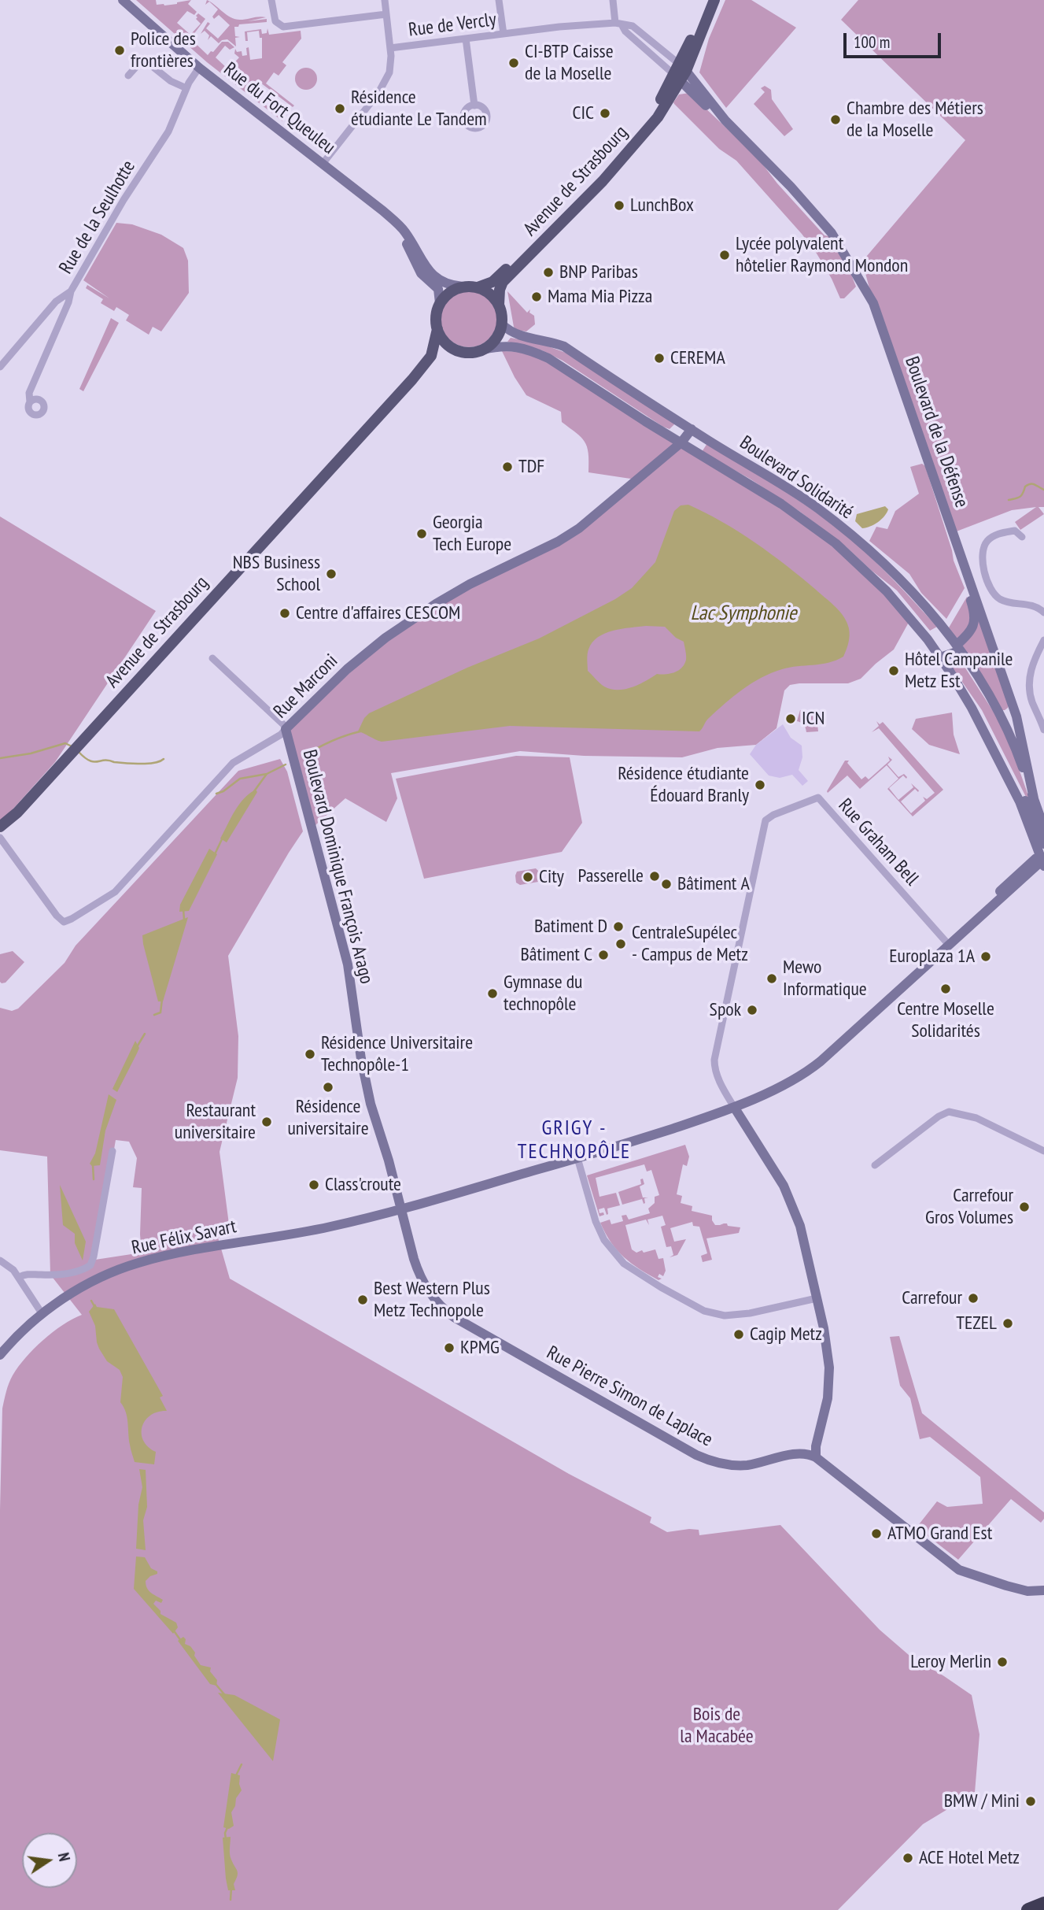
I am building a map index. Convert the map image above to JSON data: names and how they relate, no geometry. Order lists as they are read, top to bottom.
{
  "streets": {
    "main road": ["Avenue de Strasbourg"],
    "street": [
      "Rue de Vercly",
      "Rue du Fort Queuleu",
      "Rue de la Seulhotte",
      "Boulevard de la Défense",
      "Boulevard Solidarité",
      "Rue Marconi",
      "Rue Graham Bell",
      "Boulevard Dominique François Arago",
      "Rue Félix Savart",
      "Rue Pierre Simon de Laplace"
    ]
  },
  "crossings": [
    ["Rue de Vercly", "Rue du Fort Queuleu"],
    ["Rue de Vercly", "Avenue de Strasbourg"],
    ["Rue de Vercly", "Boulevard de la Défense"],
    ["Rue du Fort Queuleu", "Avenue de Strasbourg"],
    ["Rue du Fort Queuleu", "Rue de la Seulhotte"],
    ["Rue du Fort Queuleu", "Boulevard Solidarité"],
    ["Avenue de Strasbourg", "Boulevard de la Défense"],
    ["Avenue de Strasbourg", "Boulevard Solidarité"],
    ["Avenue de Strasbourg", "Rue Marconi"],
    ["Boulevard de la Défense", "Boulevard Solidarité"],
    ["Boulevard Solidarité", "Rue Marconi"],
    ["Boulevard Solidarité", "Rue Félix Savart"],
    ["Rue Marconi", "Boulevard Dominique François Arago"],
    ["Rue Graham Bell", "Rue Félix Savart"],
    ["Boulevard Dominique François Arago", "Rue Félix Savart"],
    ["Boulevard Dominique François Arago", "Rue Pierre Simon de Laplace"],
    ["Rue Félix Savart", "Rue Pierre Simon de Laplace"]
  ],
  "districts": ["GRIGY - TECHNOPÔLE"],
  "water": ["Lac Symphonie"],
  "parks": ["Bois de la Macabée"],
  "places": [
    "Police des frontières",
    "CI-BTP Caisse de la Moselle",
    "Résidence étudiante Le Tandem",
    "CIC",
    "Chambre des Métiers de la Moselle",
    "LunchBox",
    "Lycée polyvalent hôtelier Raymond Mondon",
    "BNP Paribas",
    "Mama Mia Pizza",
    "CEREMA",
    "TDF",
    "Georgia Tech Europe",
    "NBS Business School",
    "Centre d'affaires CESCOM",
    "Hôtel Campanile Metz Est",
    "ICN",
    "Résidence étudiante Édouard Branly",
    "Passerelle",
    "City",
    "Bâtiment A",
    "Batiment D",
    "CentraleSupélec - Campus de Metz",
    "Bâtiment C",
    "Europlaza 1A",
    "Mewo Informatique",
    "Centre Moselle Solidarités",
    "Gymnase du technopôle",
    "Spok",
    "Résidence Universitaire Technopôle-1",
    "Résidence universitaire",
    "Restaurant universitaire",
    "Class'croute",
    "Carrefour Gros Volumes",
    "Carrefour",
    "Best Western Plus Metz Technopole",
    "TEZEL",
    "Cagip Metz",
    "KPMG",
    "ATMO Grand Est",
    "Leroy Merlin",
    "BMW / Mini",
    "ACE Hotel Metz"
  ],
  "scale_bar": "100 m",
  "north": "right"
}
